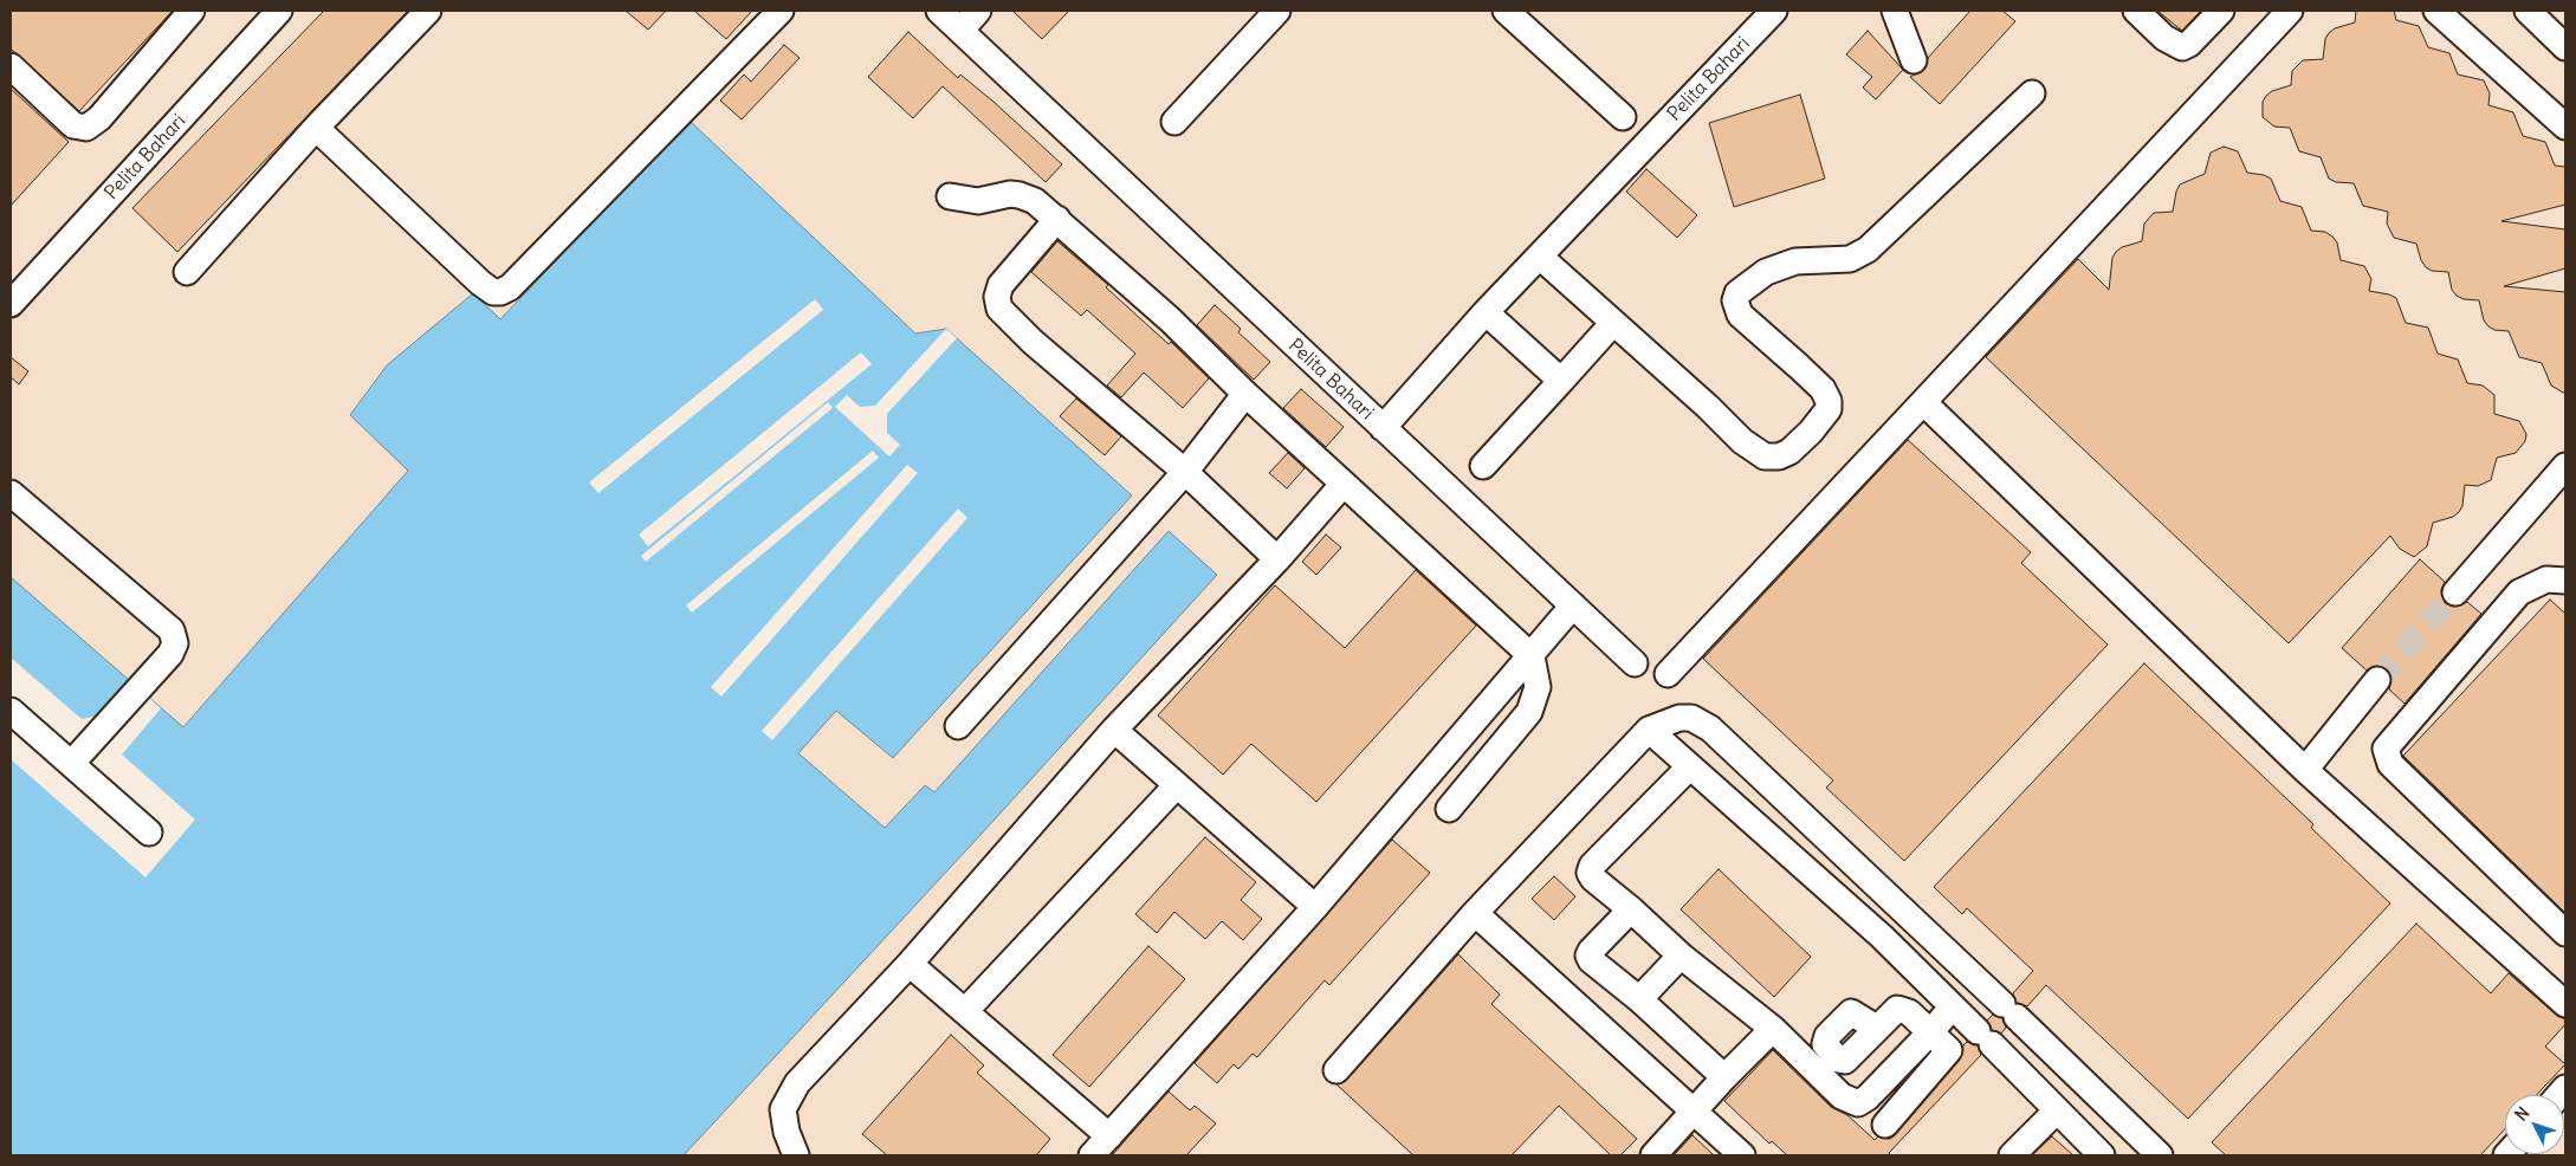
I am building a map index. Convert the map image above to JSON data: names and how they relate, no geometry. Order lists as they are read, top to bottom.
{
  "streets": {
    "lane": ["Pelita Bahari"]
  },
  "north": "top left"
}
